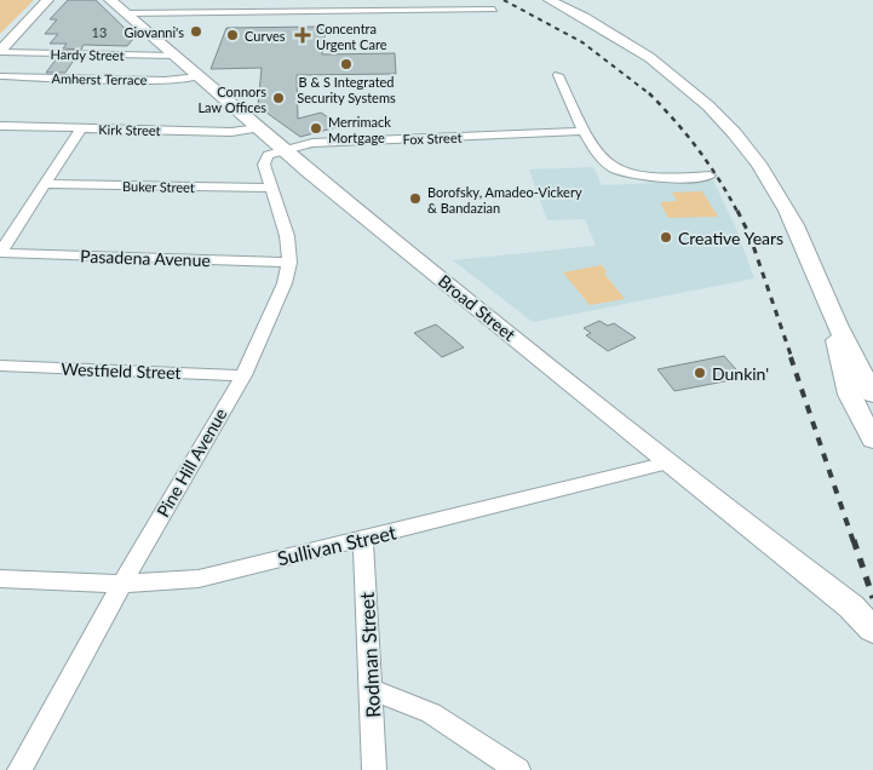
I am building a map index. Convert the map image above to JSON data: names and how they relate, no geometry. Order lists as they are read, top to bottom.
{
  "streets": {
    "main road": ["Broad Street"],
    "street": [
      "Hardy Street",
      "Amherst Terrace",
      "Kirk Street",
      "Fox Street",
      "Buker Street",
      "Pasadena Avenue",
      "Westfield Street",
      "Pine Hill Avenue",
      "Sullivan Street",
      "Rodman Street"
    ]
  },
  "crossings": [
    ["Hardy Street", "Broad Street"],
    ["Amherst Terrace", "Broad Street"],
    ["Kirk Street", "Broad Street"],
    ["Fox Street", "Broad Street"],
    ["Fox Street", "Pine Hill Avenue"],
    ["Buker Street", "Pine Hill Avenue"],
    ["Pasadena Avenue", "Pine Hill Avenue"],
    ["Broad Street", "Pine Hill Avenue"],
    ["Broad Street", "Sullivan Street"],
    ["Westfield Street", "Pine Hill Avenue"],
    ["Pine Hill Avenue", "Sullivan Street"],
    ["Sullivan Street", "Rodman Street"]
  ],
  "places": {
    "other": [
      "Giovanni's",
      "Curves",
      "B & S Integrated Security Systems",
      "Connors Law Offices",
      "Merrimack Mortgage",
      "Borofsky, Amadeo-Vickery & Bandazian",
      "Creative Years",
      "Dunkin'"
    ],
    "health": ["Concentra Urgent Care"]
  },
  "house_numbers": ["13"]
}
